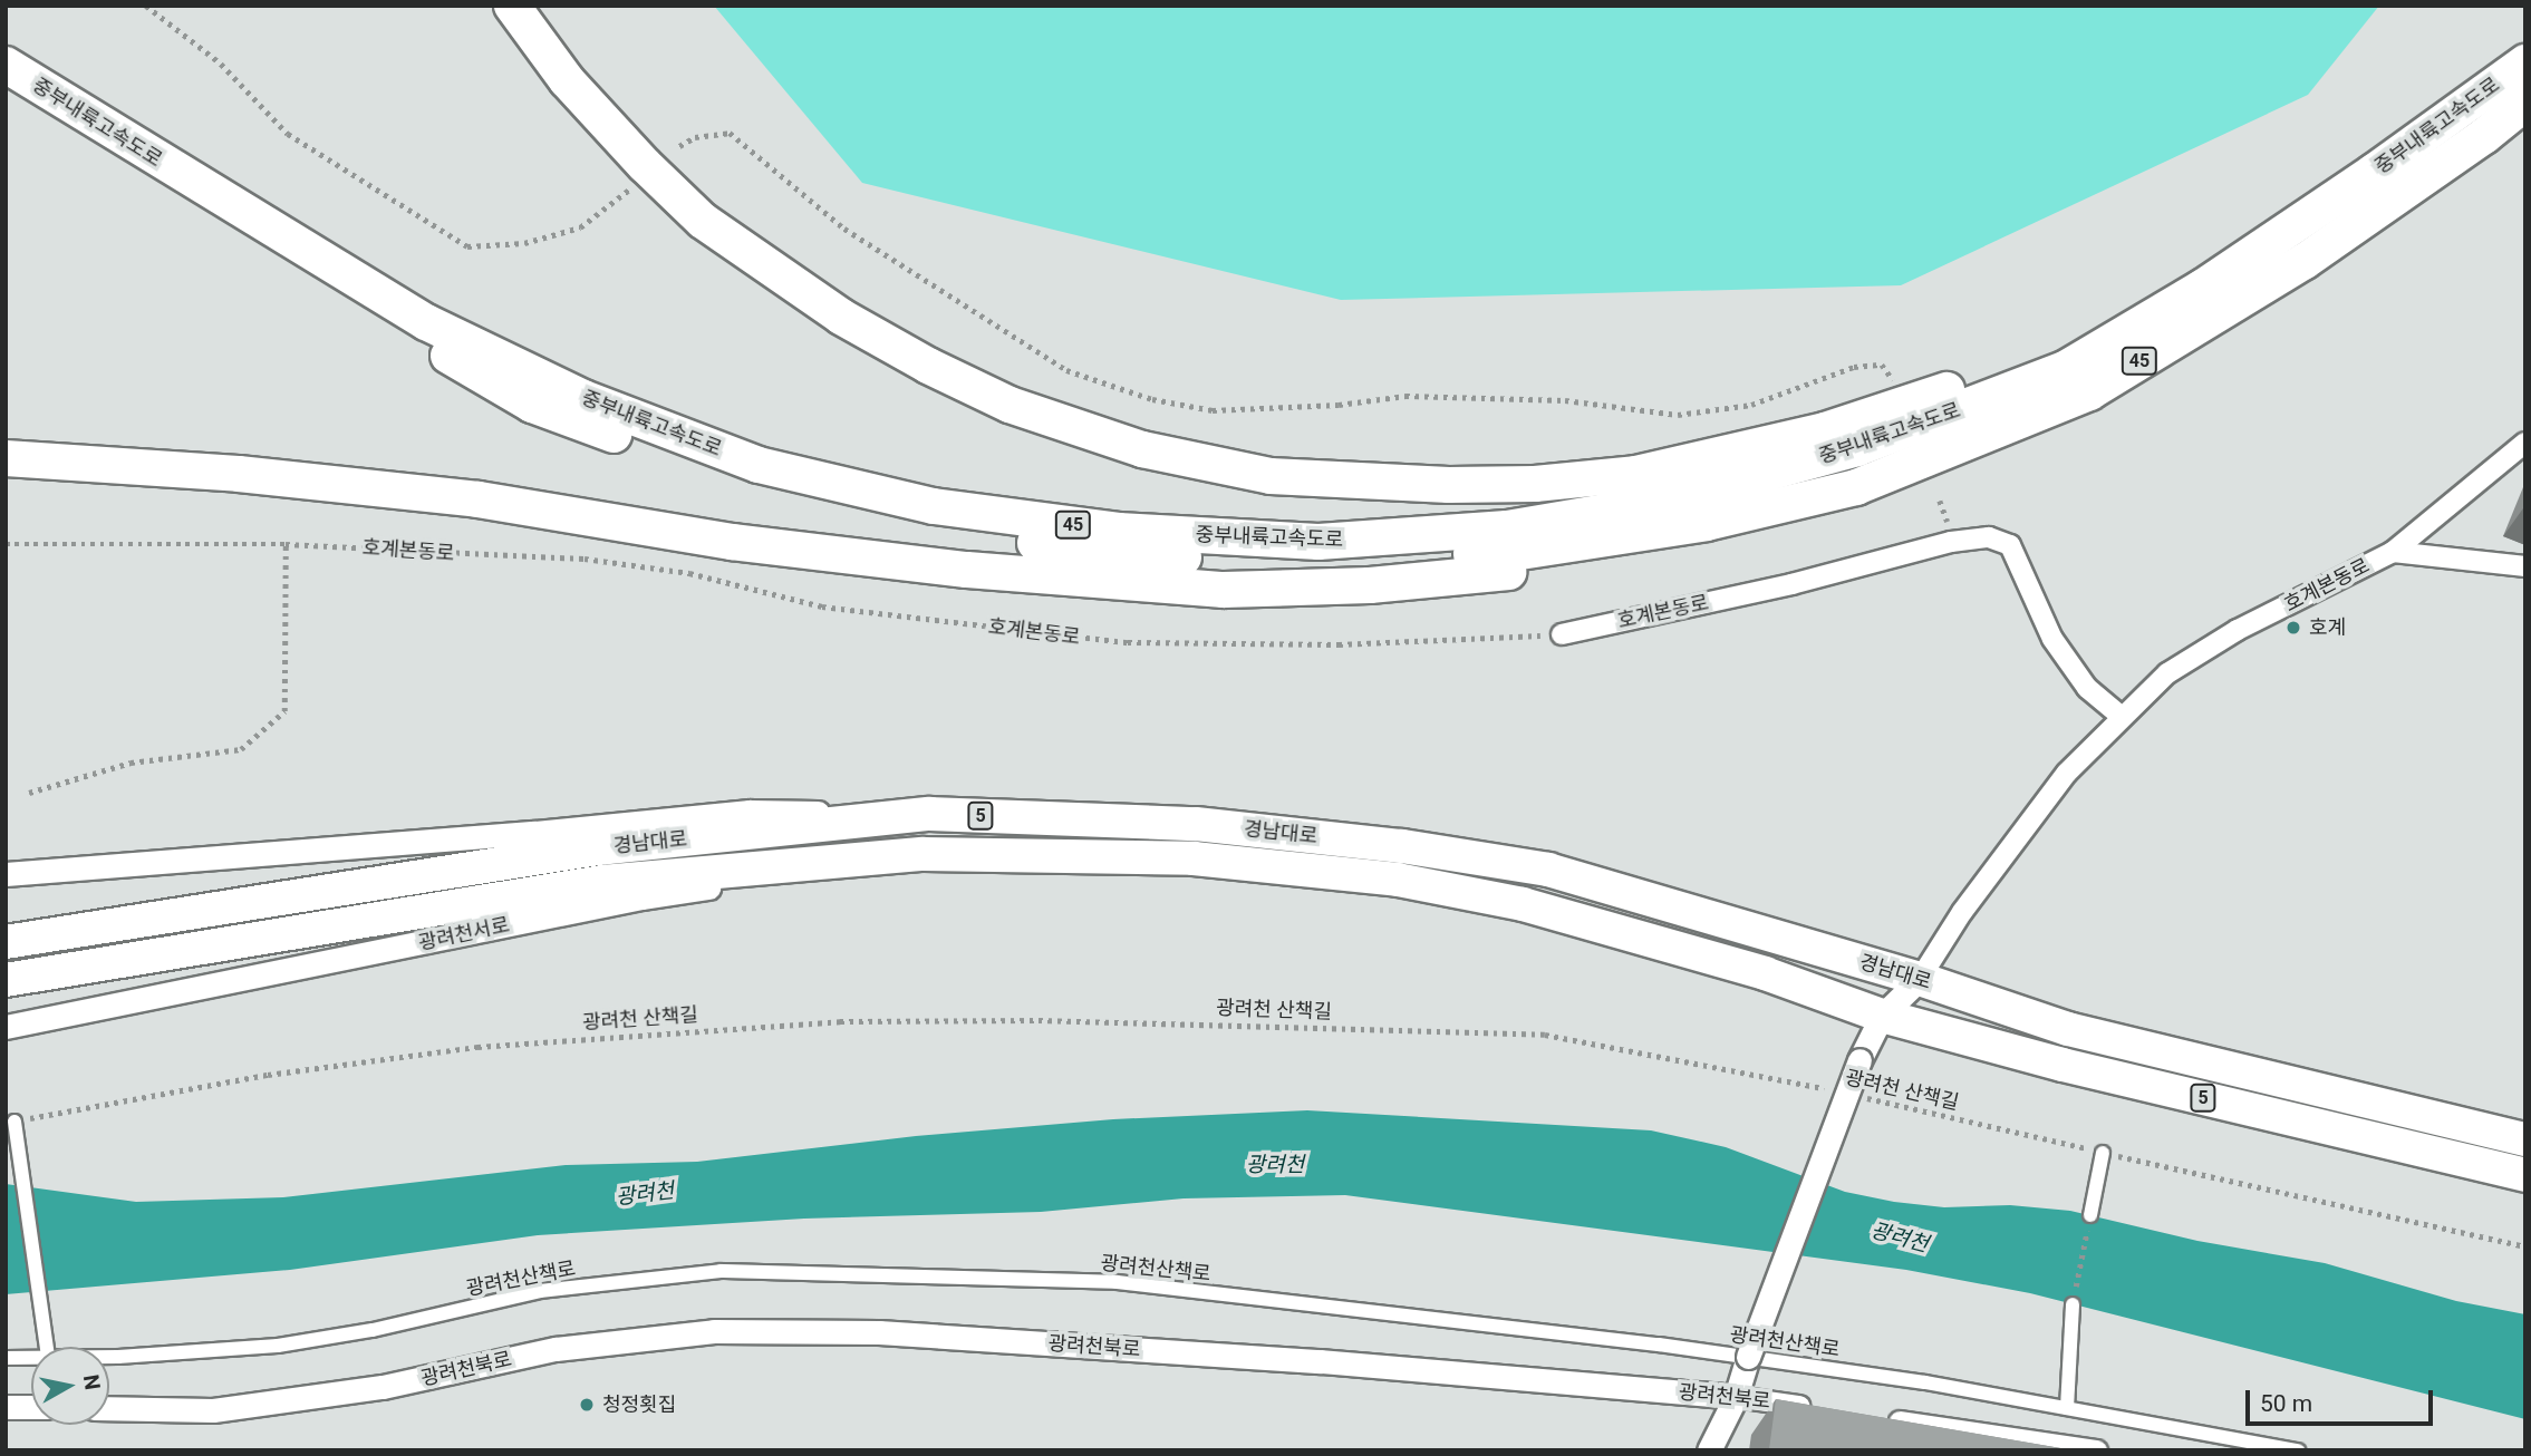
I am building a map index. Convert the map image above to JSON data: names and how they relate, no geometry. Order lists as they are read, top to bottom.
{
  "streets": {
    "highway": [
      "중부내륙고속도로",
      "45",
      "5",
      "경남대로"
    ],
    "street": [
      "호계본동로",
      "광려천서로",
      "광려천산책로",
      "광려천북로"
    ],
    "path": ["광려천 산책길"]
  },
  "crossings": [
    ["호계본동로", "경남대로"],
    ["경남대로", "광려천서로"]
  ],
  "water": ["광려천"],
  "places": ["호계", "청정횟집"],
  "scale_bar": "50 m",
  "north": "right"
}
